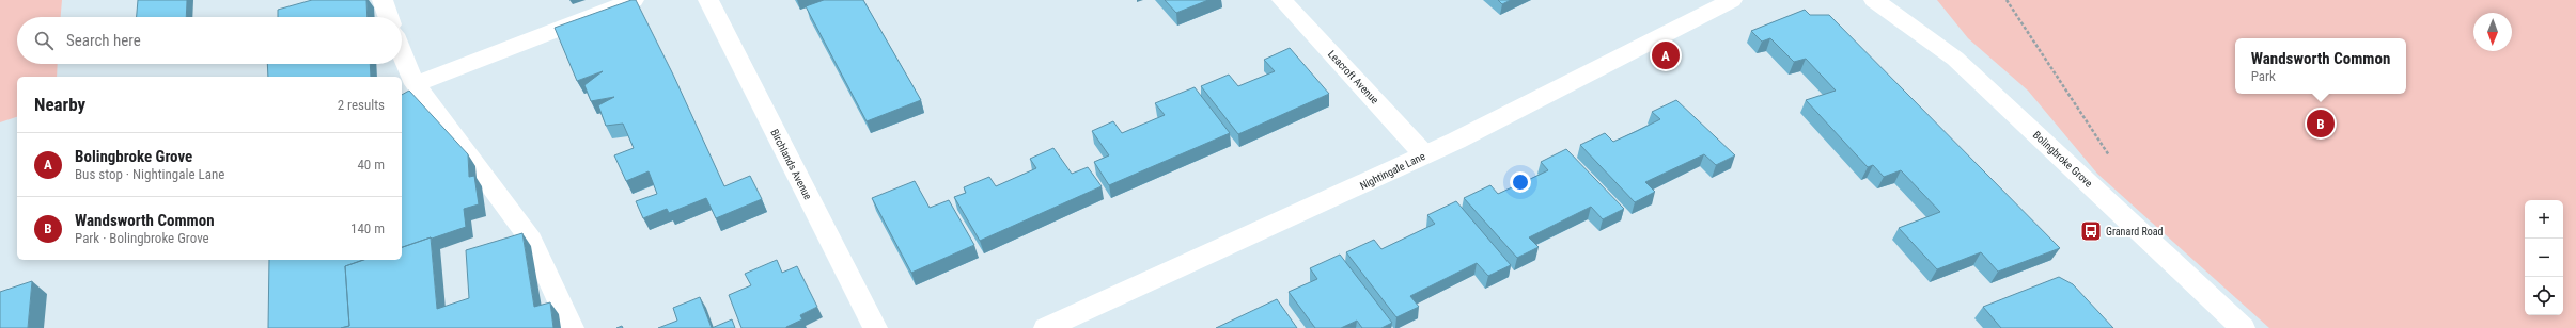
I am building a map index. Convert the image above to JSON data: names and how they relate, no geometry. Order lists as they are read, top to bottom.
{
  "streets": {
    "main road": [
      "Leacroft Avenue",
      "Bolingbroke Grove",
      "Birchlands Avenue",
      "Nightingale Lane"
    ]
  },
  "crossings": [
    ["Leacroft Avenue", "Nightingale Lane"]
  ],
  "places": {
    "bus stop": ["Granard Road"]
  },
  "north": "bottom",
  "page": {
    "search": "Search here",
    "popup": ["Wandsworth Common", "Park"],
    "pins": ["A", "B"],
    "heading": ["Nearby", "2 results"],
    "list": [
      {
        "mark": "A",
        "name": "Bolingbroke Grove",
        "note": "Bus stop · Nightingale Lane",
        "value": "40 m"
      },
      {
        "mark": "B",
        "name": "Wandsworth Common",
        "note": "Park · Bolingbroke Grove",
        "value": "140 m"
      }
    ],
    "map_buttons": ["+", "−"]
  }
}
